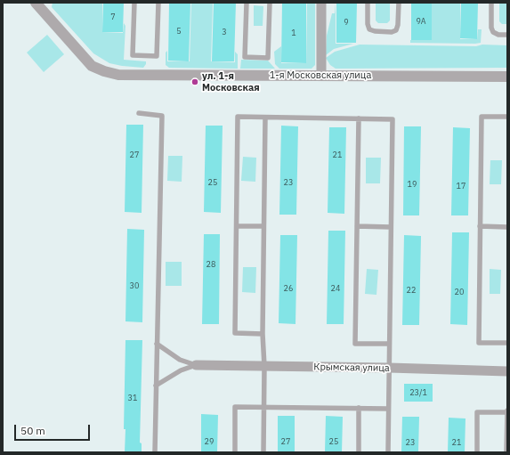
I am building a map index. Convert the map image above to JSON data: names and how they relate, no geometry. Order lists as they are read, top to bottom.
{
  "streets": {
    "street": ["1-я Московская улица", "Крымская улица"]
  },
  "places": ["ул. 1-я Московская"],
  "house_numbers": [
    "7",
    "9А",
    "9",
    "5",
    "3",
    "1",
    "27",
    "21",
    "25",
    "23",
    "19",
    "17",
    "28",
    "30",
    "26",
    "24",
    "22",
    "20",
    "23/1",
    "31",
    "29",
    "27",
    "25",
    "23",
    "21"
  ],
  "scale_bar": "50 m"
}
